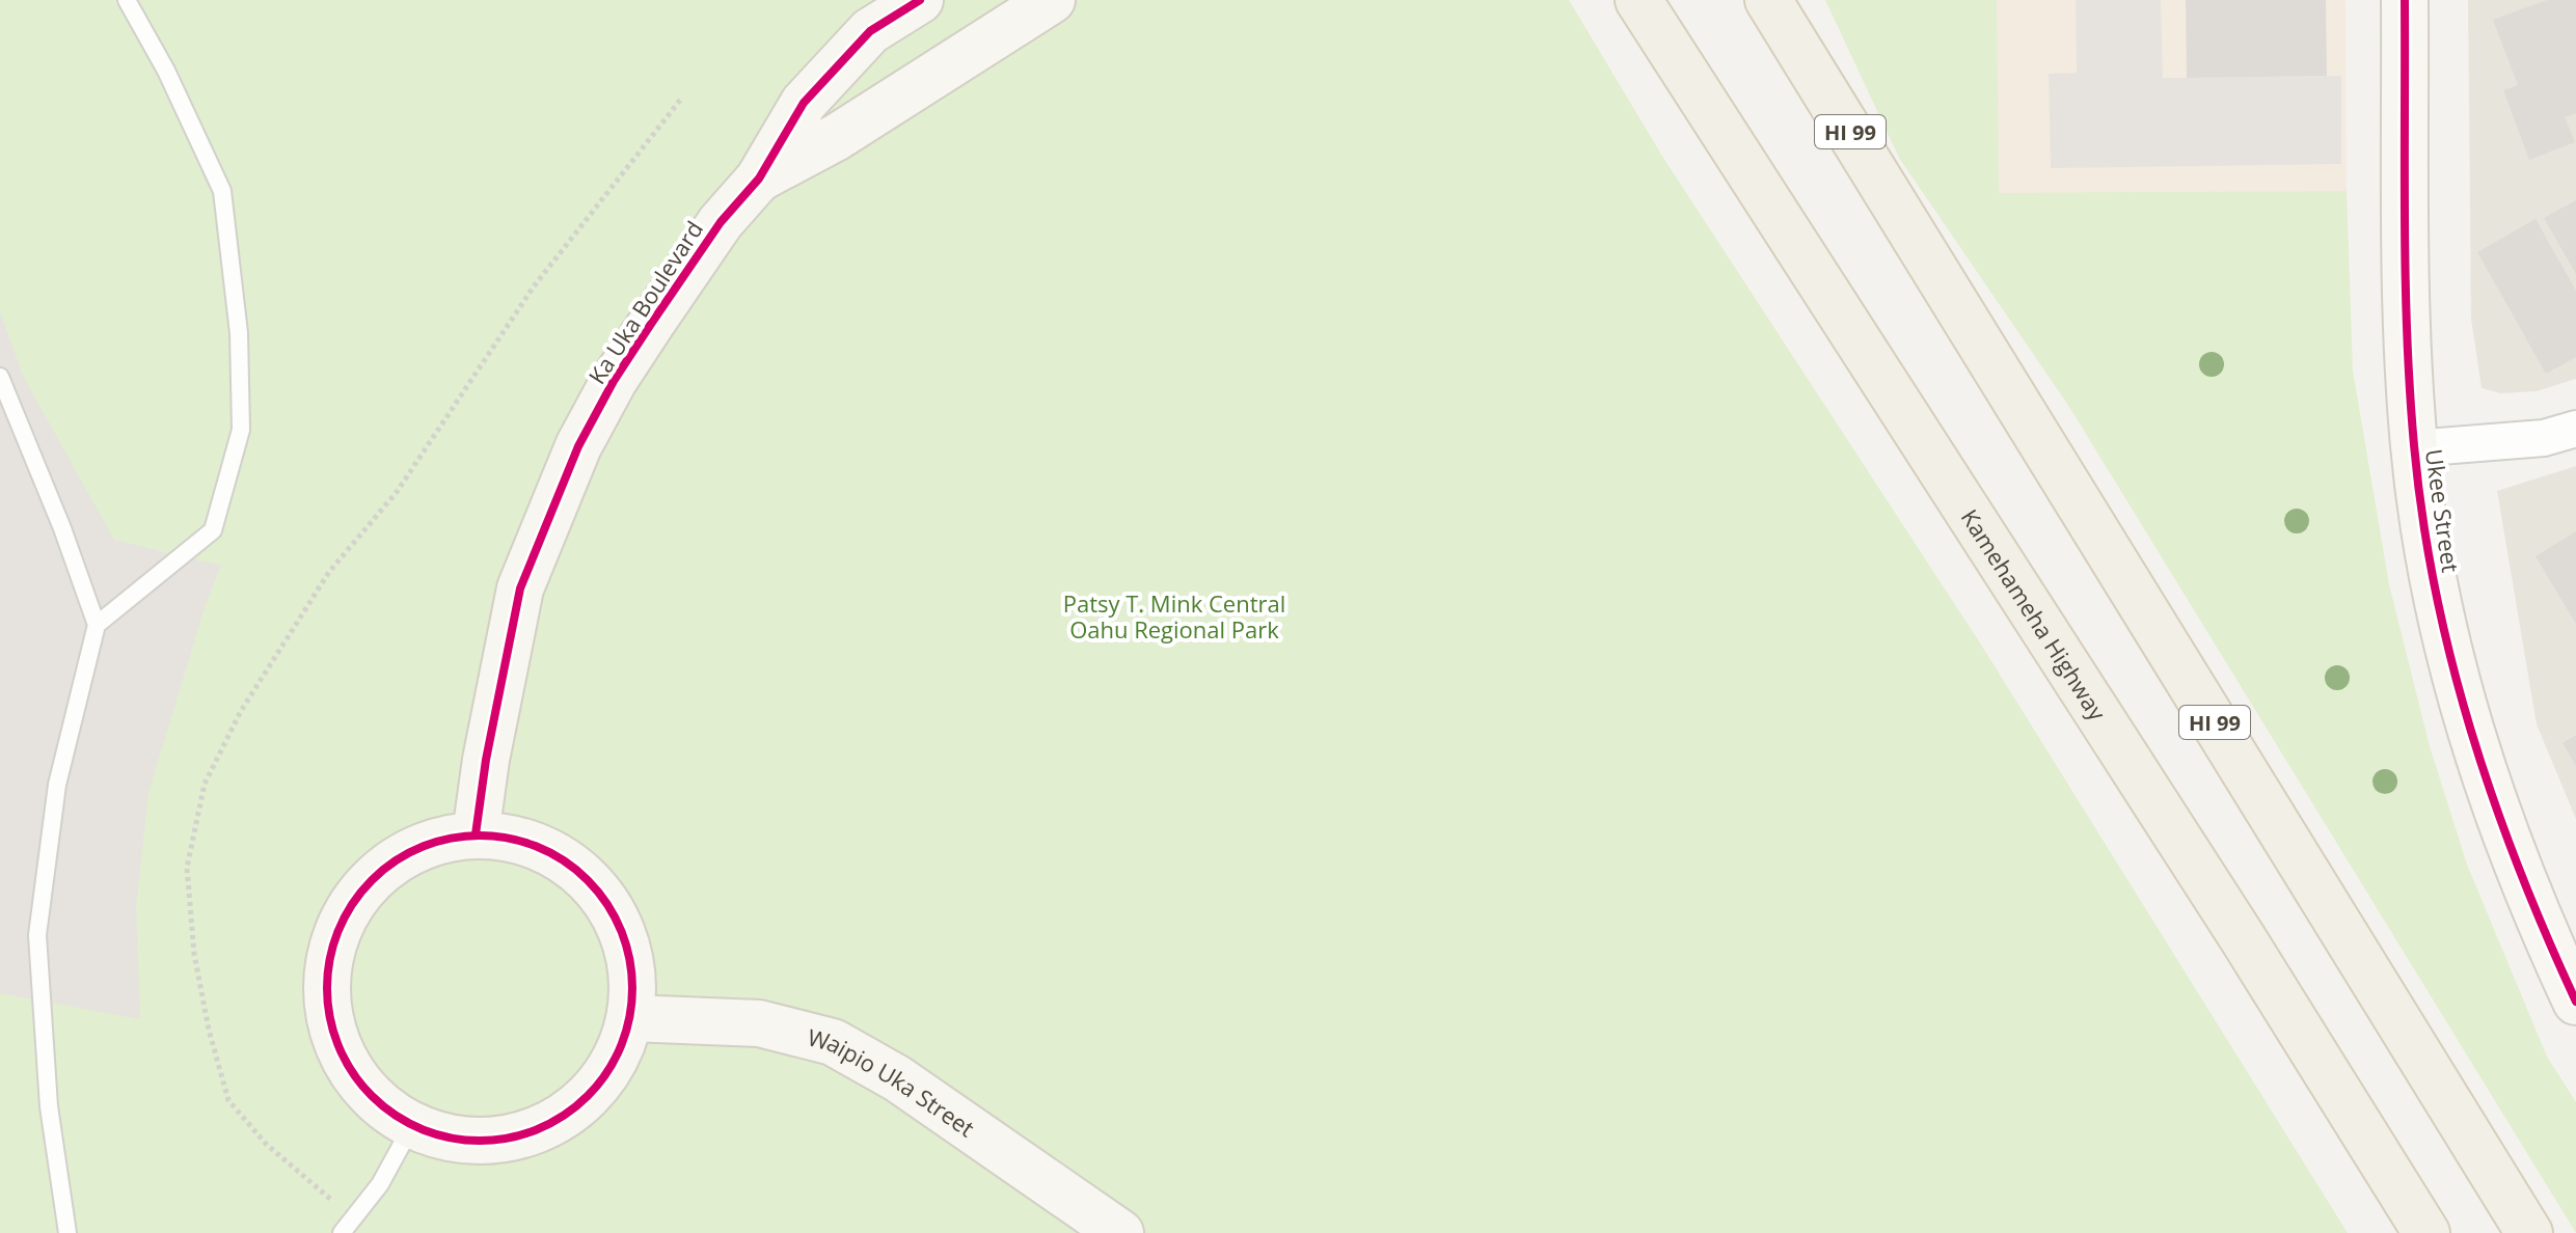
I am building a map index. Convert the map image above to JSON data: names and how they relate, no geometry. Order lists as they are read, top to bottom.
{
  "streets": {
    "main road": ["HI 99", "Kamehameha Highway"],
    "street": ["Ka Uka Boulevard", "Ukee Street", "Waipio Uka Street"]
  },
  "parks": ["Patsy T. Mink Central Oahu Regional Park"]
}
